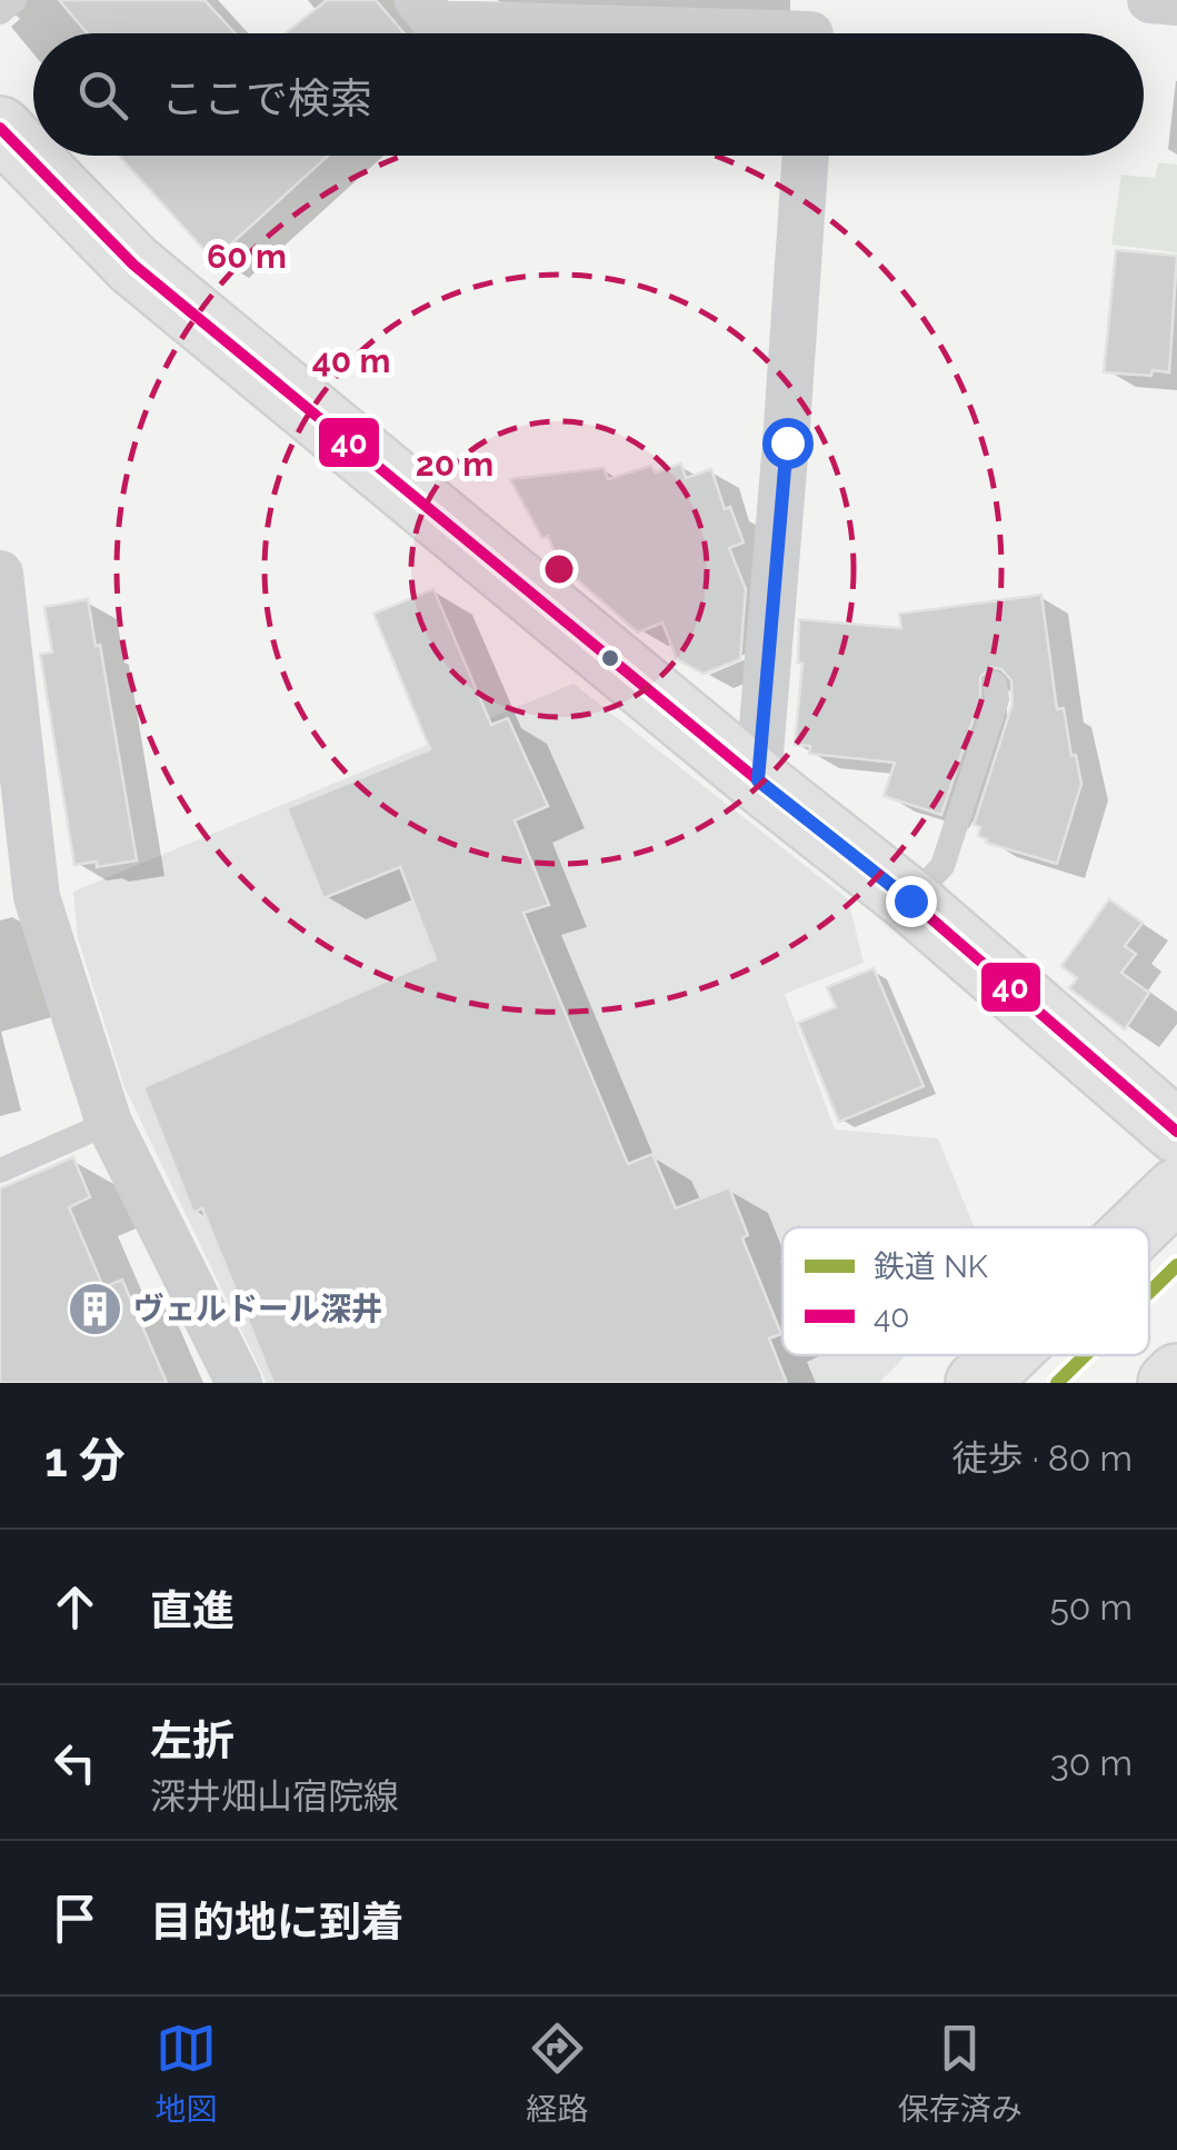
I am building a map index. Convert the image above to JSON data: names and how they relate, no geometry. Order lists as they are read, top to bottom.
{
  "places": {
    "building": ["ヴェルドール深井"]
  },
  "lines": ["transit line 40", "rail line NK"],
  "legend": ["鉄道 NK", "40"],
  "page": {
    "search": "ここで検索",
    "heading": ["1 分", "徒歩 · 80 m"],
    "list": [
      ["直進", "50 m"],
      ["左折", "深井畑山宿院線", "30 m"],
      "目的地に到着"
    ],
    "nav": ["地図", "経路", "保存済み"]
  },
  "rings": ["60 m", "40 m", "20 m"]
}
